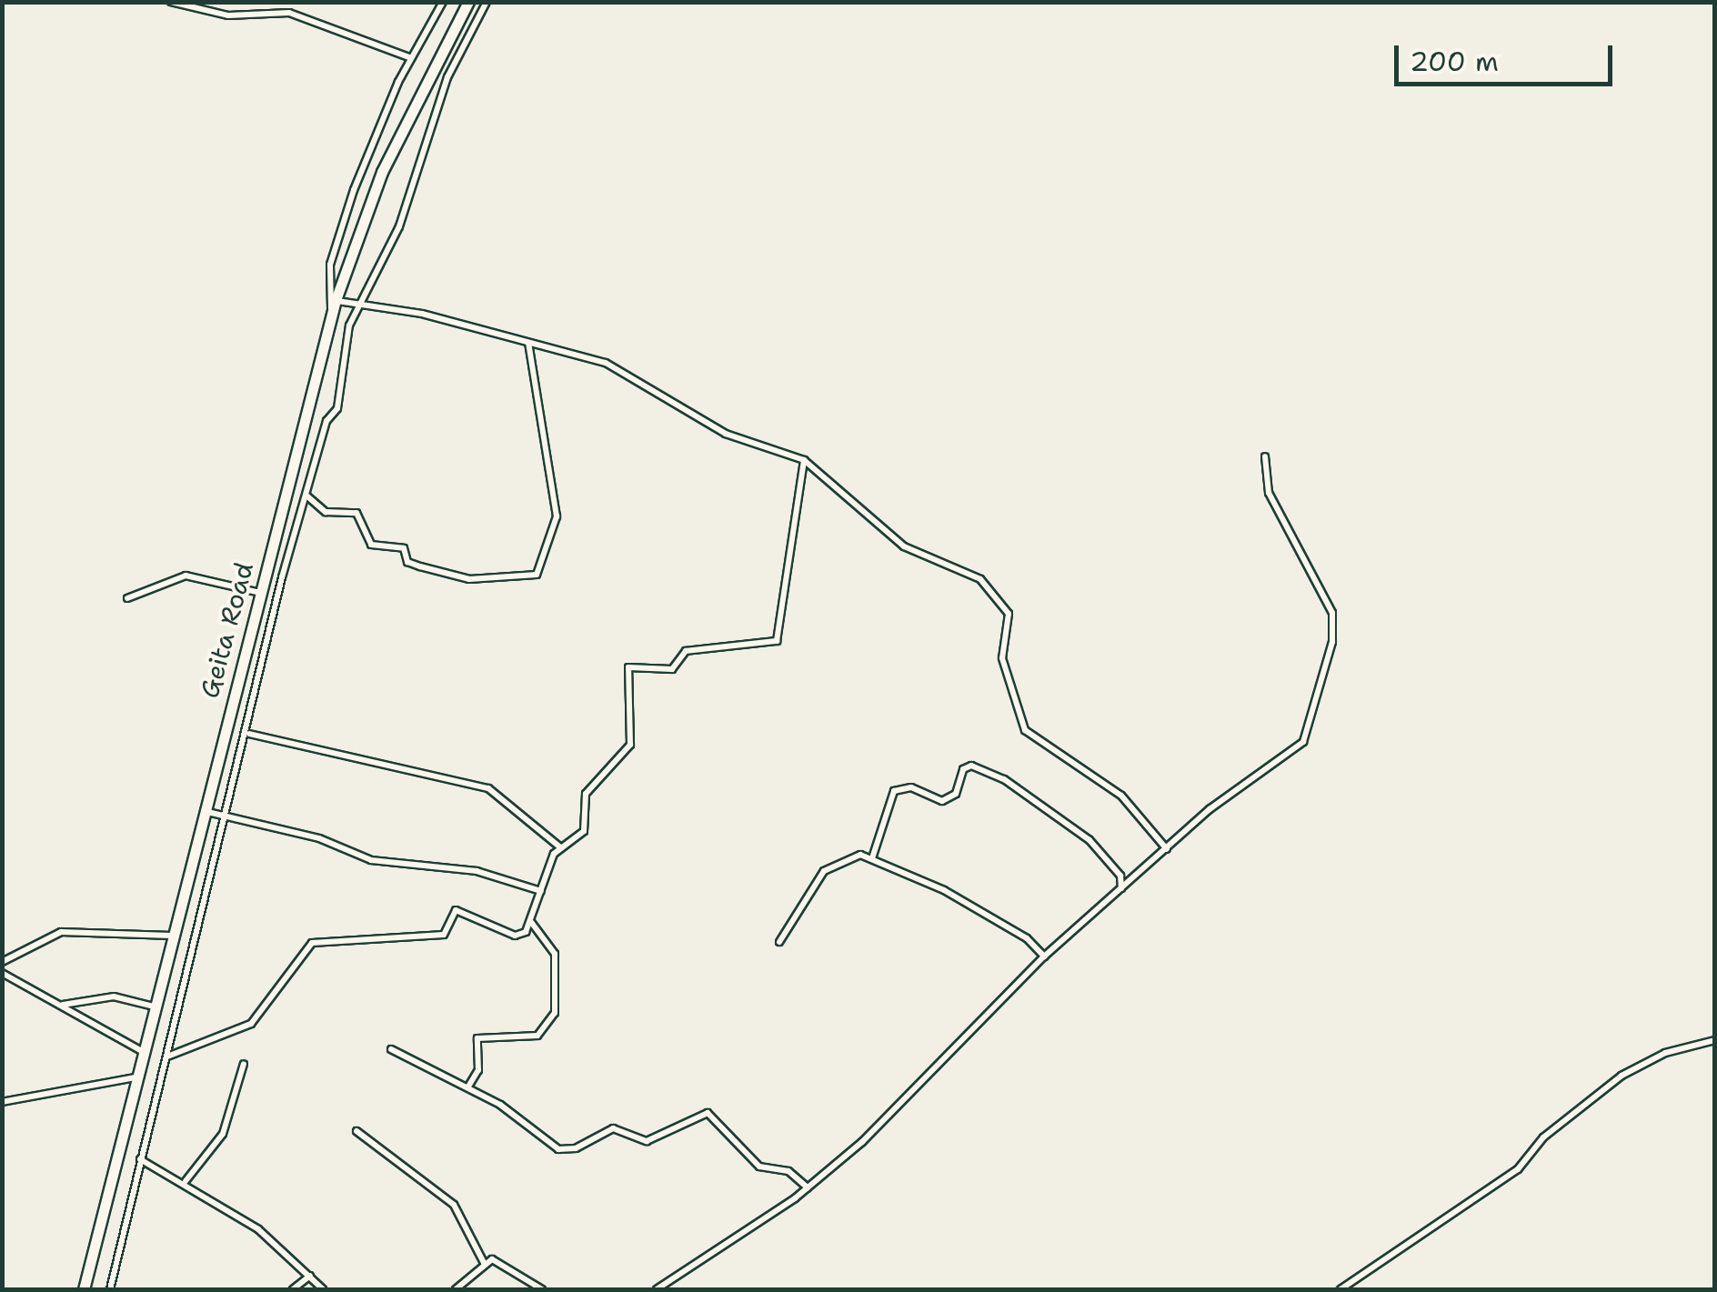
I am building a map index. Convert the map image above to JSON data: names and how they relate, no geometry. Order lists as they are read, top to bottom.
{
  "streets": {
    "highway": ["Geita Road"]
  },
  "scale_bar": "200 m"
}
